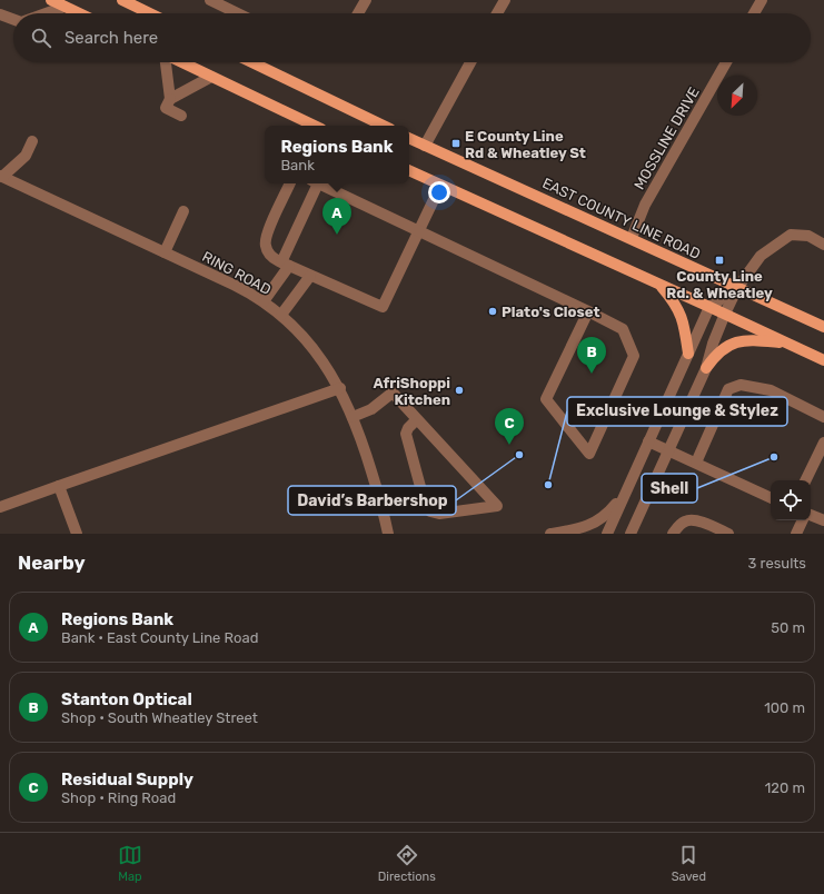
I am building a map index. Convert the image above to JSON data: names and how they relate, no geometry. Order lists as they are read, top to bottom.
{
  "streets": {
    "main road": ["EAST COUNTY LINE ROAD"],
    "street": ["MOSSLINE DRIVE", "RING ROAD"]
  },
  "crossings": [
    ["MOSSLINE DRIVE", "EAST COUNTY LINE ROAD"]
  ],
  "places": {
    "transit": ["E County Line Rd & Wheatley St", "County Line Rd. & Wheatley"],
    "other": [
      "Plato's Closet",
      "AfriShoppi Kitchen",
      "David’s Barbershop",
      "Shell",
      "Exclusive Lounge & Stylez"
    ]
  },
  "north": "bottom left",
  "page": {
    "search": "Search here",
    "popup": ["Regions Bank", "Bank"],
    "pins": ["A", "B", "C"],
    "heading": ["Nearby", "3 results"],
    "list": [
      {
        "mark": "A",
        "name": "Regions Bank",
        "note": "Bank · East County Line Road",
        "value": "50 m"
      },
      {
        "mark": "B",
        "name": "Stanton Optical",
        "note": "Shop · South Wheatley Street",
        "value": "100 m"
      },
      {
        "mark": "C",
        "name": "Residual Supply",
        "note": "Shop · Ring Road",
        "value": "120 m"
      }
    ],
    "nav": ["Map", "Directions", "Saved"]
  }
}
